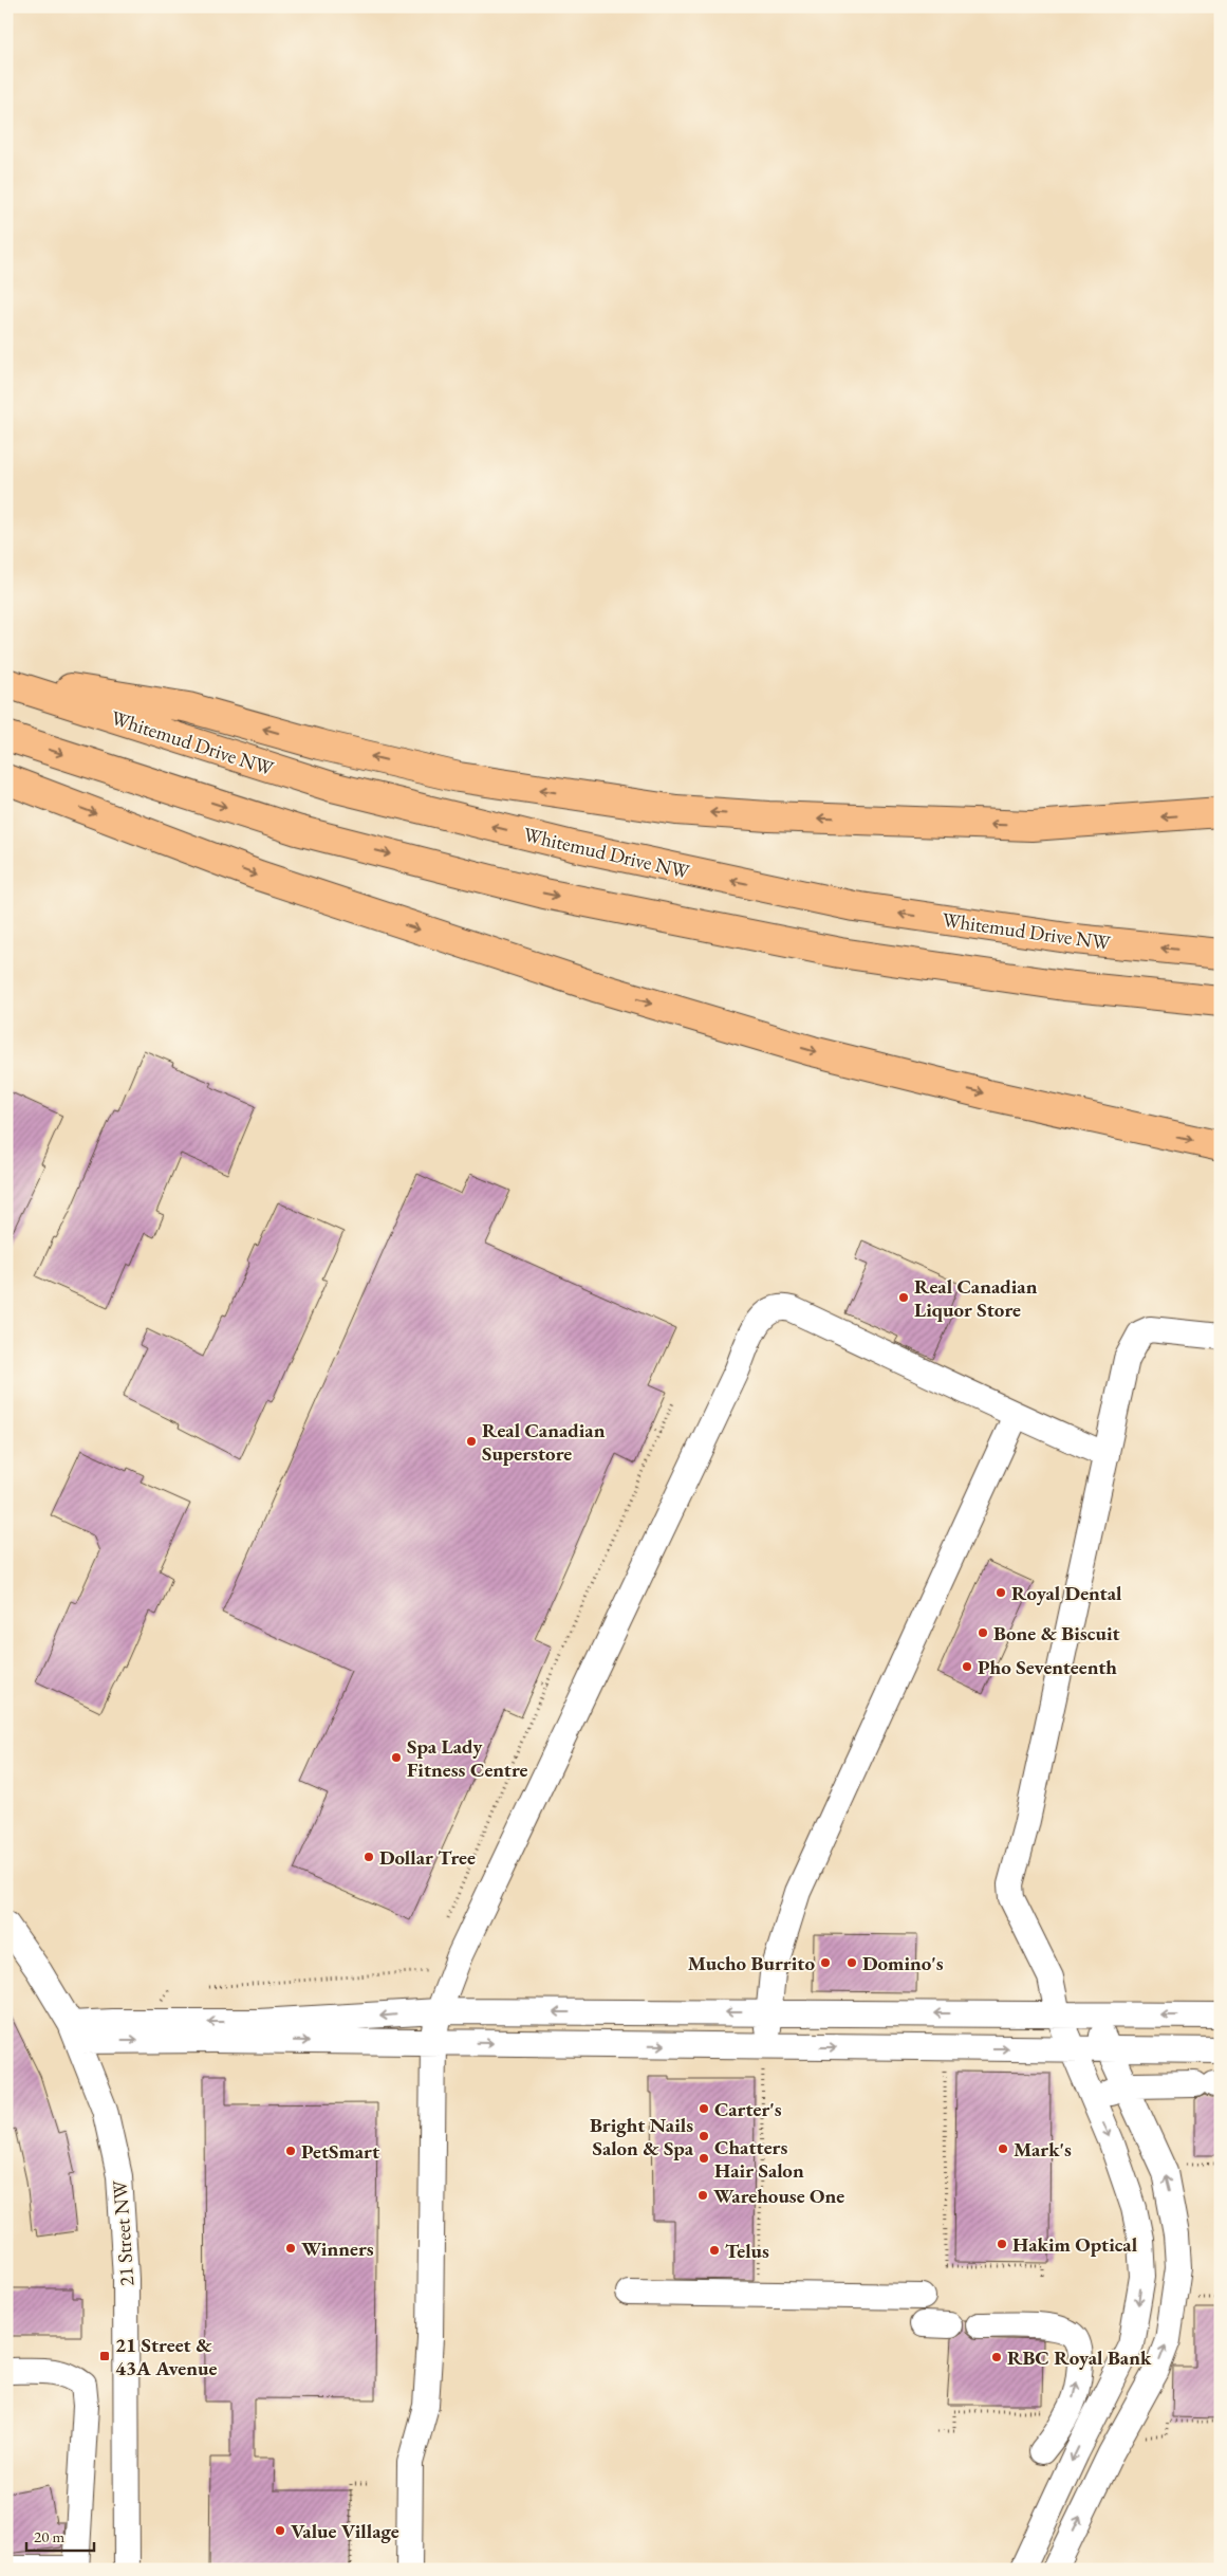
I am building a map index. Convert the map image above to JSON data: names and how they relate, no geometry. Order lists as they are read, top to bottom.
{
  "streets": {
    "highway": ["Whitemud Drive NW"],
    "street": ["21 Street NW"]
  },
  "places": {
    "other": [
      "Real Canadian Liquor Store",
      "Real Canadian Superstore",
      "Royal Dental",
      "Bone & Biscuit",
      "Pho Seventeenth",
      "Spa Lady Fitness Centre",
      "Dollar Tree",
      "Mucho Burrito",
      "Domino's",
      "Carter's",
      "Bright Nails Salon & Spa",
      "Mark's",
      "PetSmart",
      "Chatters Hair Salon",
      "Warehouse One",
      "Hakim Optical",
      "Winners",
      "Telus",
      "RBC Royal Bank",
      "Value Village"
    ],
    "transit": ["21 Street & 43A Avenue"]
  },
  "scale_bar": "20 m"
}
